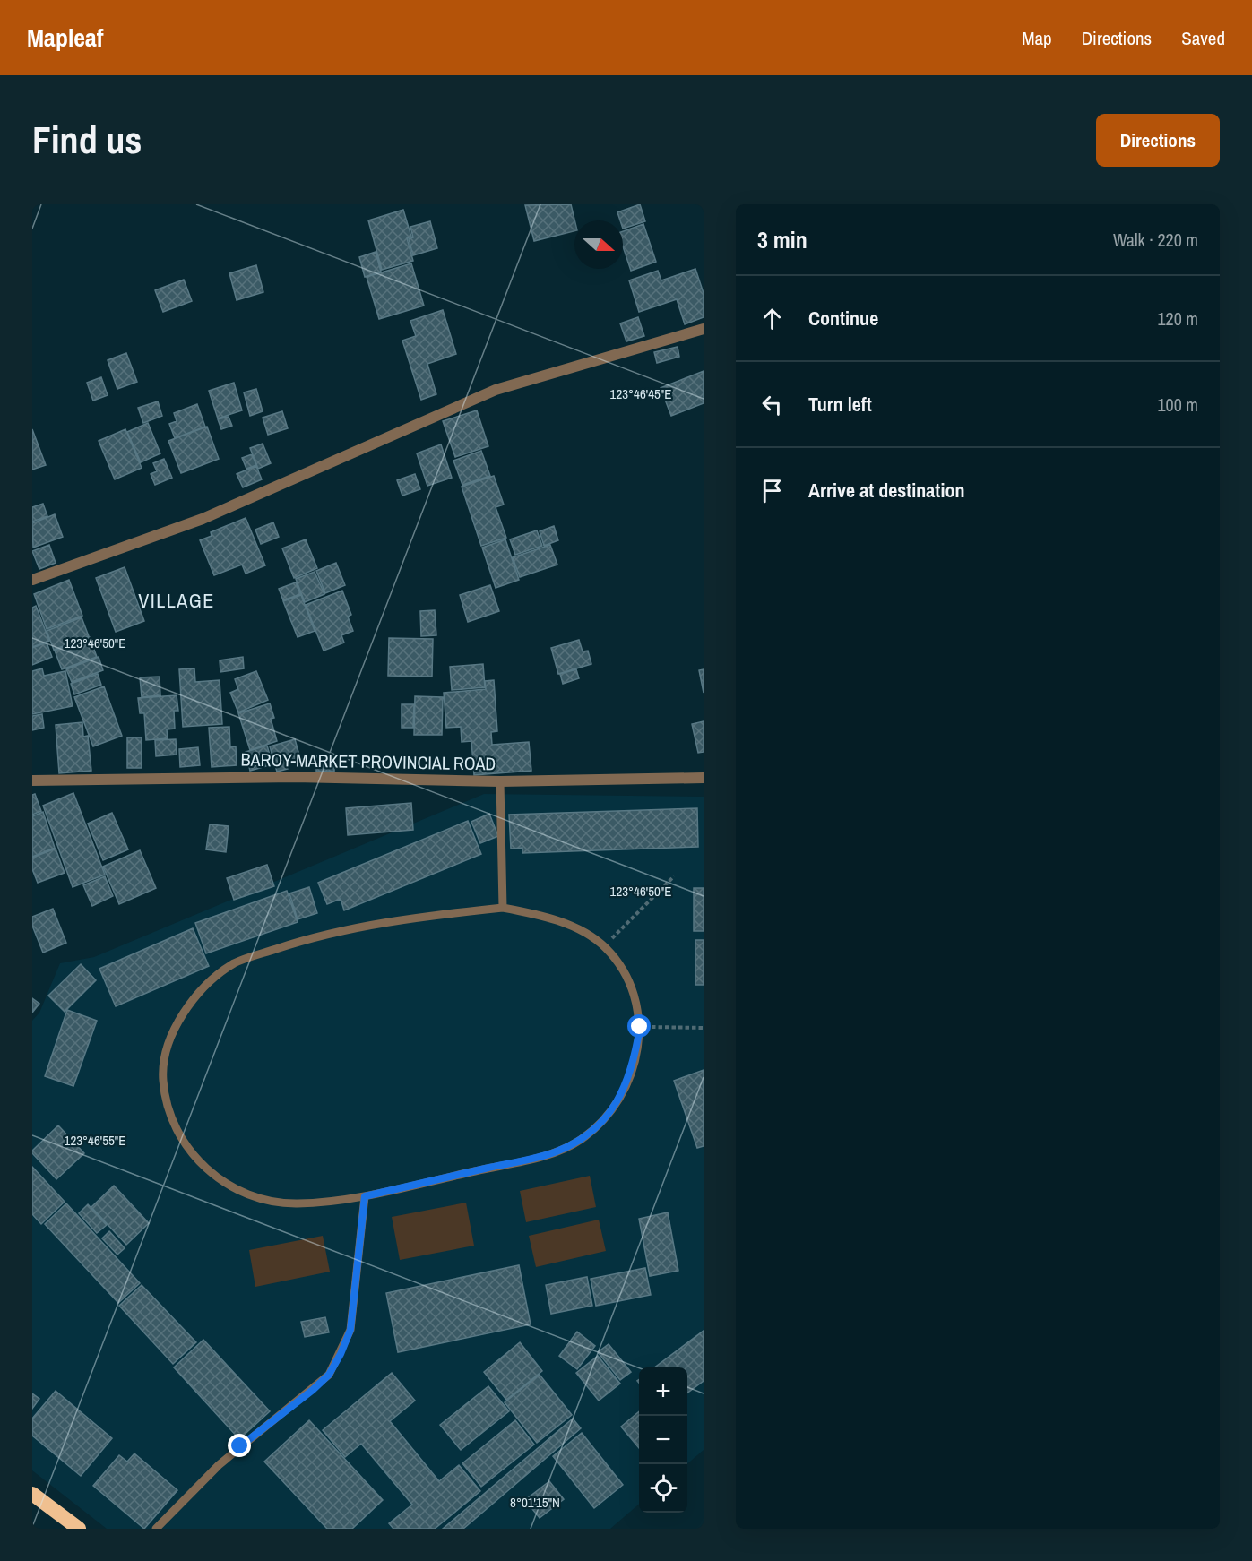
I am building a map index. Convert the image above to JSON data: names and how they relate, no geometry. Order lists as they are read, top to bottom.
{
  "streets": {
    "street": ["BAROY-MARKET PROVINCIAL ROAD"]
  },
  "districts": ["VILLAGE"],
  "north": "right",
  "page": {
    "header": "Mapleaf",
    "nav": ["Map", "Directions", "Saved"],
    "buttons": "Directions",
    "title": "Find us",
    "heading": ["3 min", "Walk · 220 m"],
    "list": [
      ["Continue", "120 m"],
      ["Turn left", "100 m"],
      "Arrive at destination"
    ],
    "map_buttons": ["+", "−"]
  },
  "coordinates": [
    "123°46'45\"E",
    "123°46'50\"E",
    "123°46'55\"E",
    "8°01'15\"N"
  ]
}
